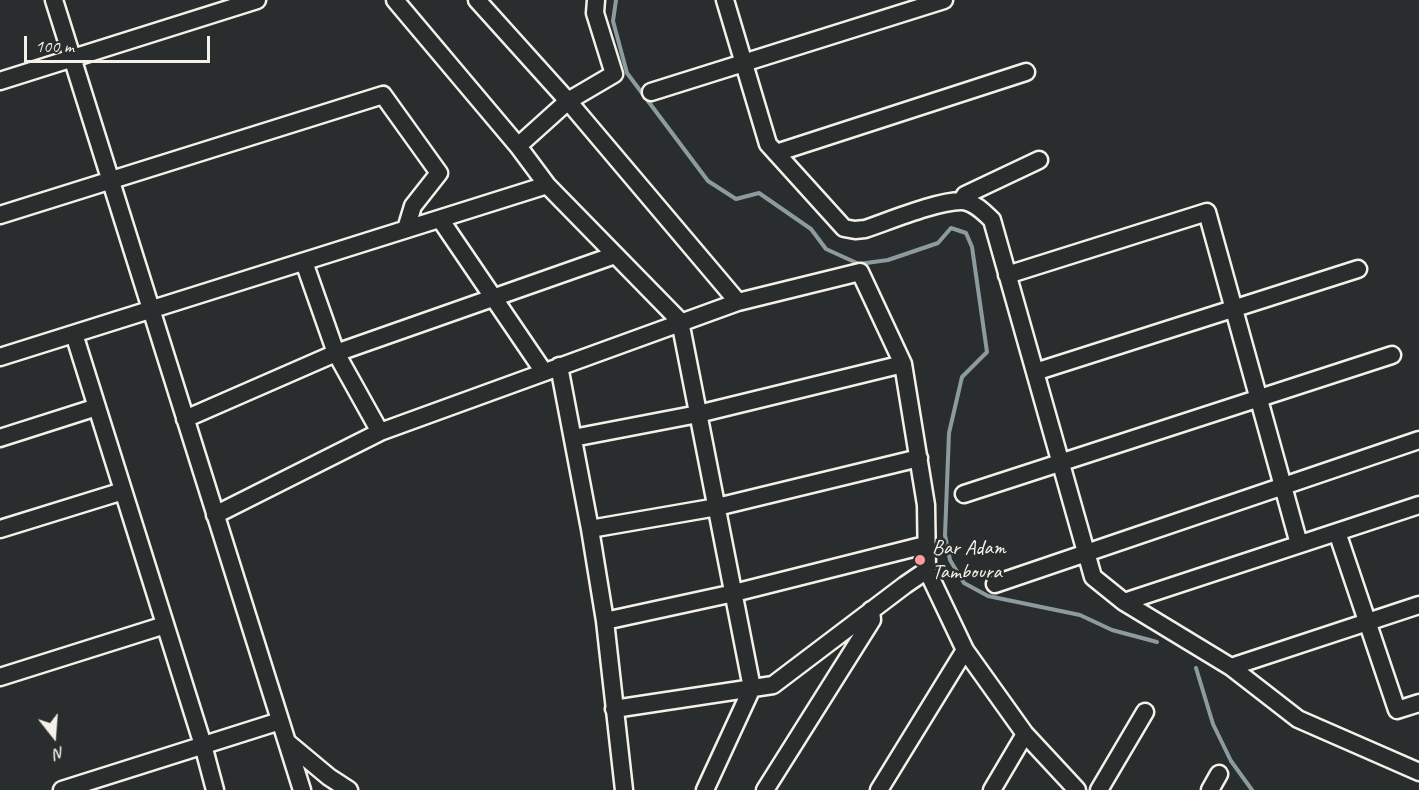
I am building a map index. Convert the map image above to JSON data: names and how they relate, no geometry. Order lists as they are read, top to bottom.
{
  "places": ["Bar Adam Tamboura"],
  "scale_bar": "100 m",
  "north": "bottom"
}
